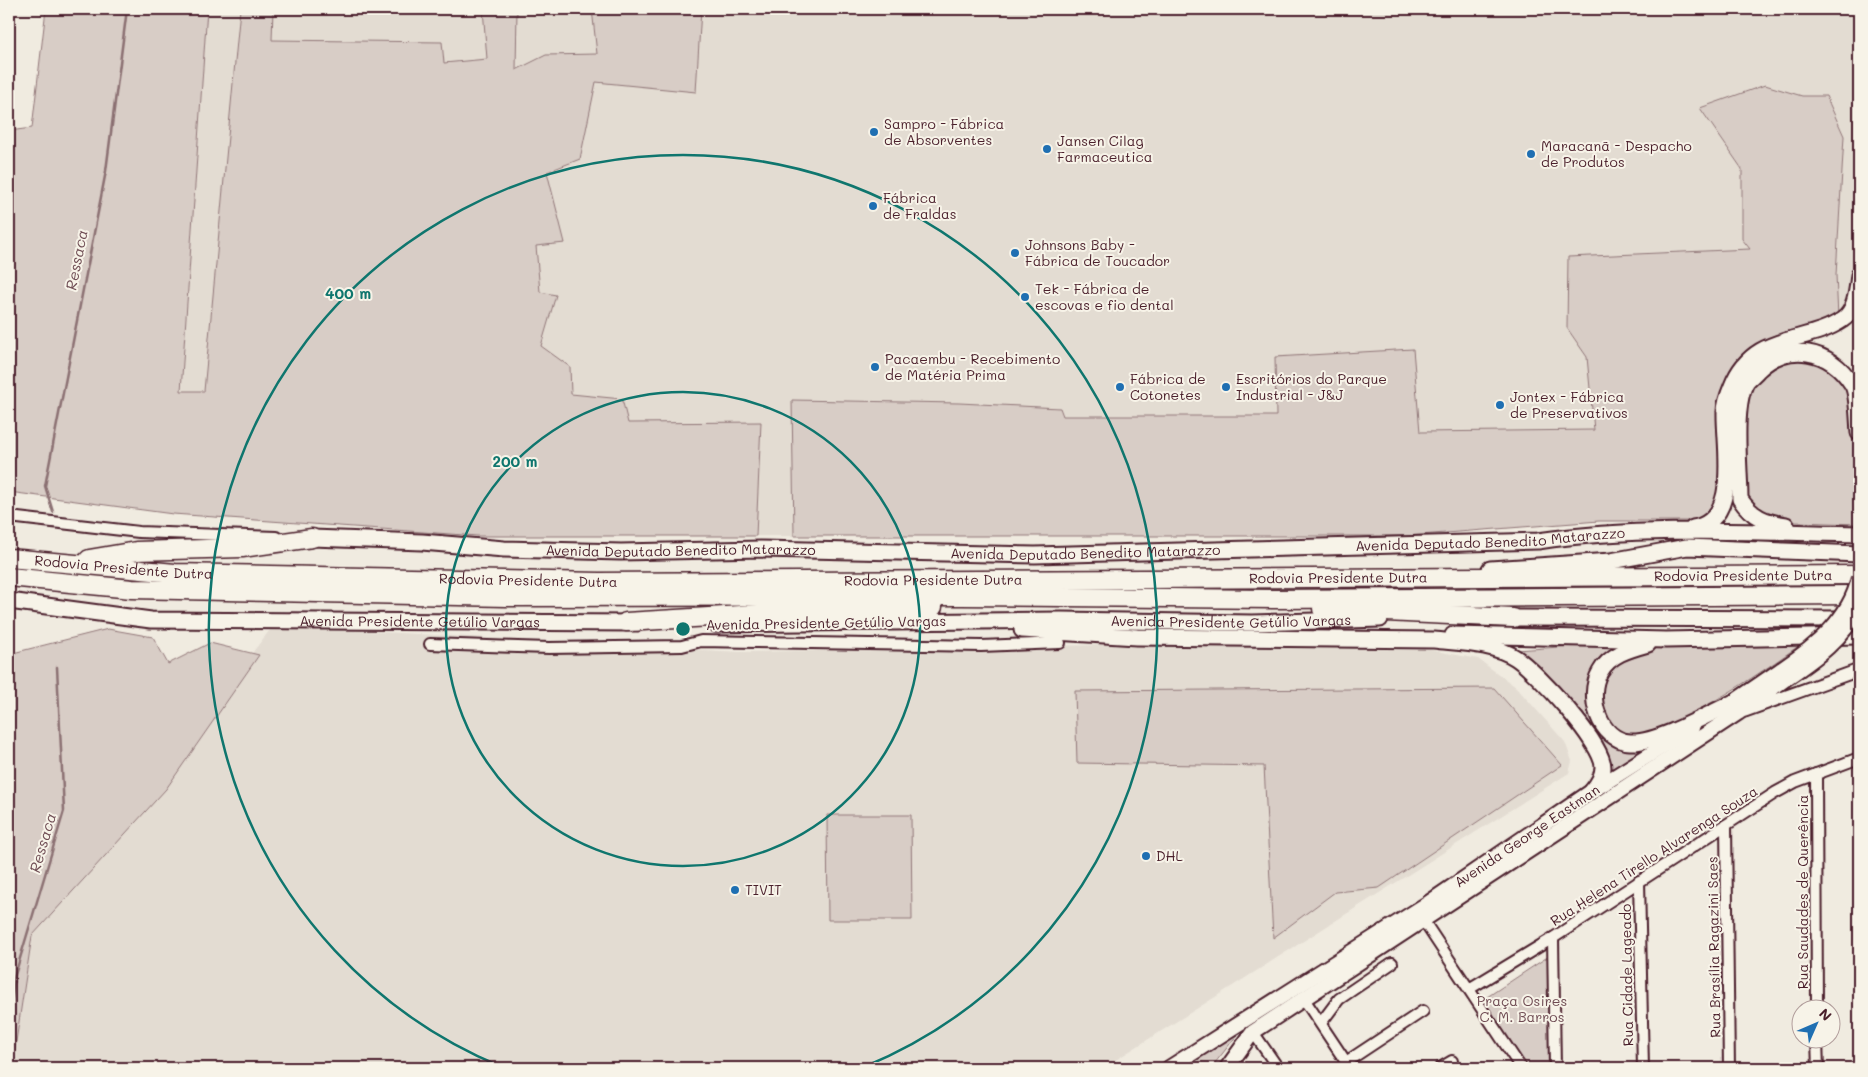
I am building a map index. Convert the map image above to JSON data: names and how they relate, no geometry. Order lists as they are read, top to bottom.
{
  "streets": {
    "highway": ["Rodovia Presidente Dutra"],
    "main road": ["Avenida Deputado Benedito Matarazzo", "Avenida Presidente Getúlio Vargas", "Avenida George Eastman"],
    "street": [
      "Rua Helena Tirello Alvarenga Souza",
      "Rua Saudades de Querência",
      "Rua Brasília Ragazini Saes",
      "Rua Cidade Lageado"
    ]
  },
  "crossings": [
    ["Avenida Deputado Benedito Matarazzo", "Rodovia Presidente Dutra"],
    ["Rodovia Presidente Dutra", "Avenida George Eastman"],
    ["Rua Helena Tirello Alvarenga Souza", "Rua Saudades de Querência"],
    ["Rua Helena Tirello Alvarenga Souza", "Rua Brasília Ragazini Saes"],
    ["Rua Helena Tirello Alvarenga Souza", "Rua Cidade Lageado"]
  ],
  "water": ["Ressaca"],
  "parks": ["Praça Osires C. M. Barros"],
  "places": [
    "Sampro - Fábrica de Absorventes",
    "Jansen Cilag Farmaceutica",
    "Maracanã - Despacho de Produtos",
    "Fábrica de Fraldas",
    "Johnsons Baby - Fábrica de Toucador",
    "Tek - Fábrica de escovas e fio dental",
    "Pacaembu - Recebimento de Matéria Prima",
    "Fábrica de Cotonetes",
    "Escritórios do Parque Industrial - J&J",
    "Jontex - Fábrica de Preservativos",
    "DHL",
    "TIVIT"
  ],
  "north": "top right",
  "rings": ["400 m", "200 m"]
}
